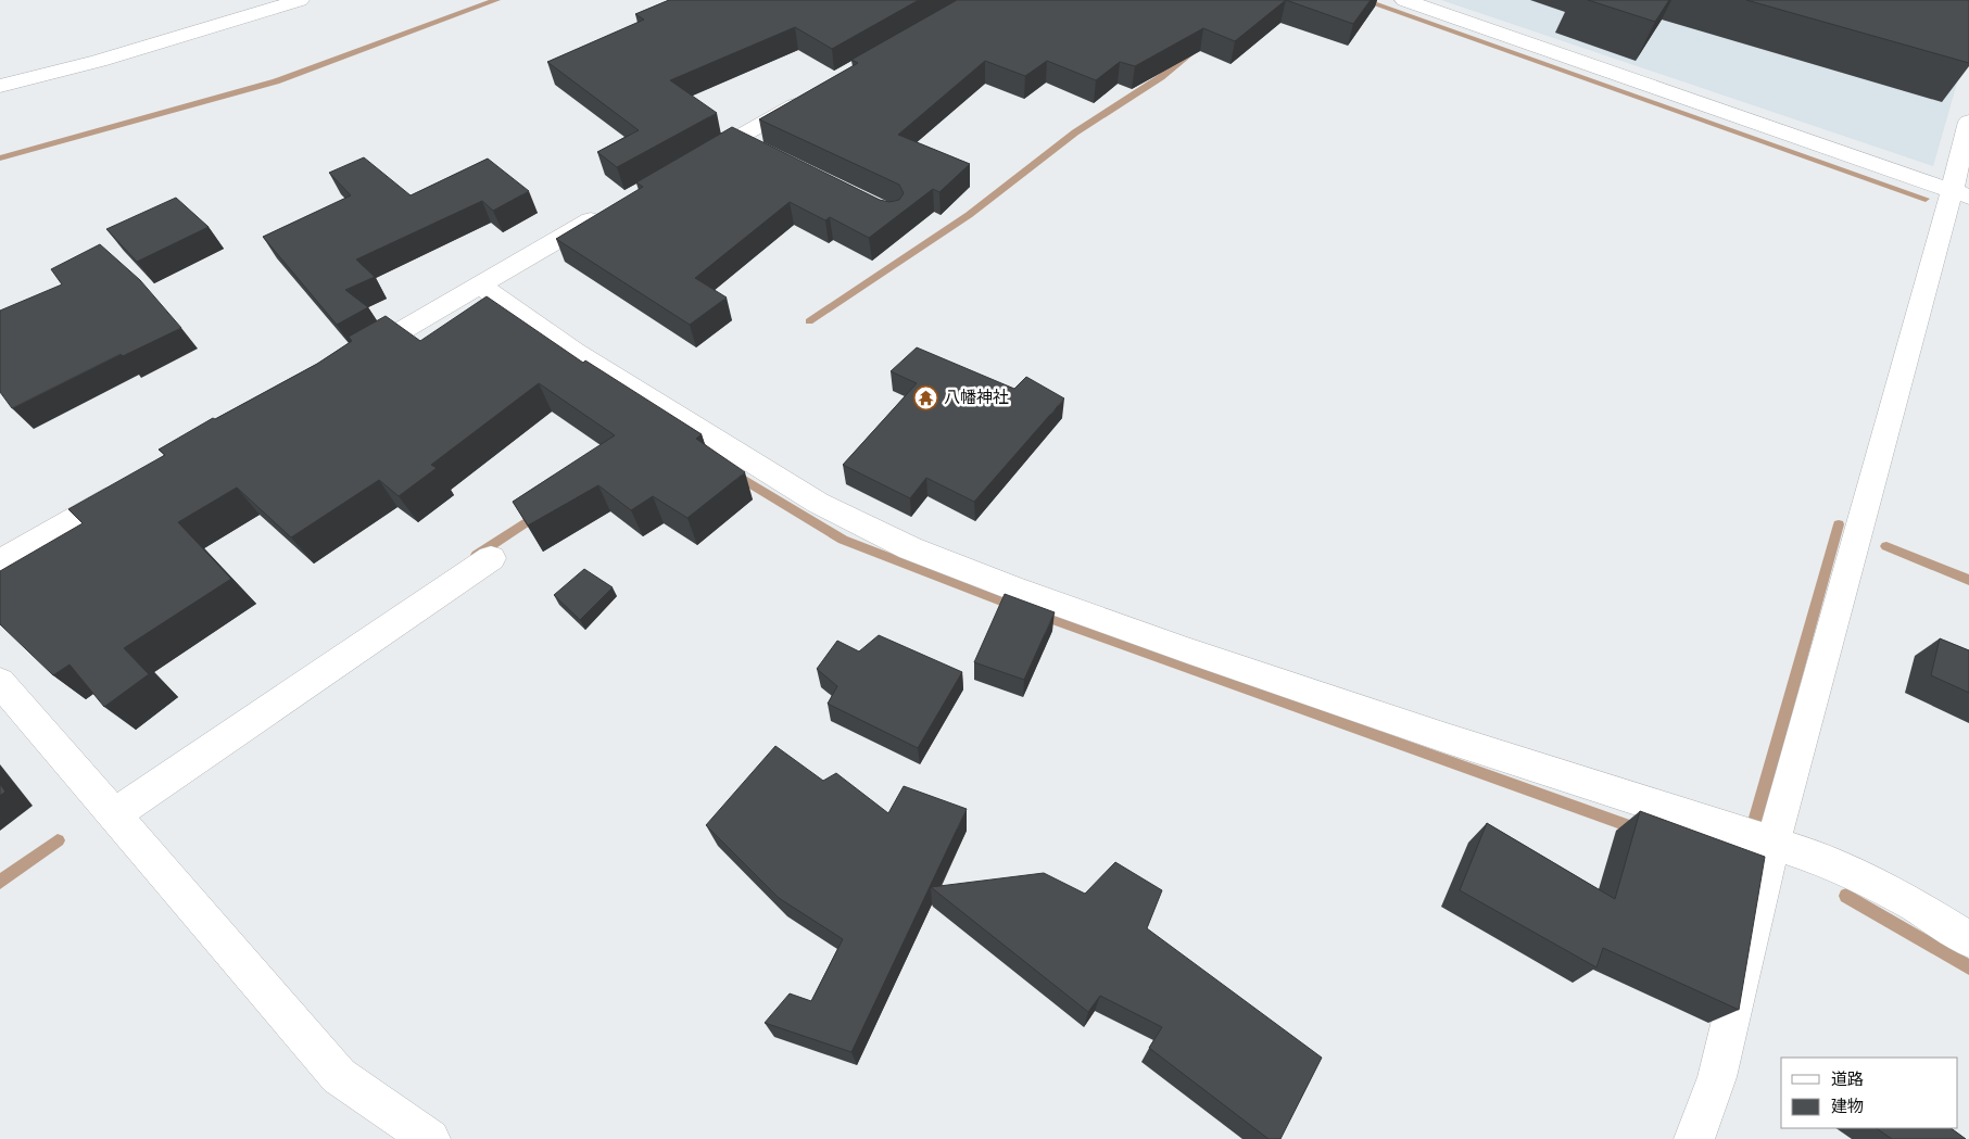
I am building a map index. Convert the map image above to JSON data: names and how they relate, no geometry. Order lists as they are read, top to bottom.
{
  "places": {
    "temple": ["八幡神社"]
  },
  "legend": ["道路", "建物"]
}
